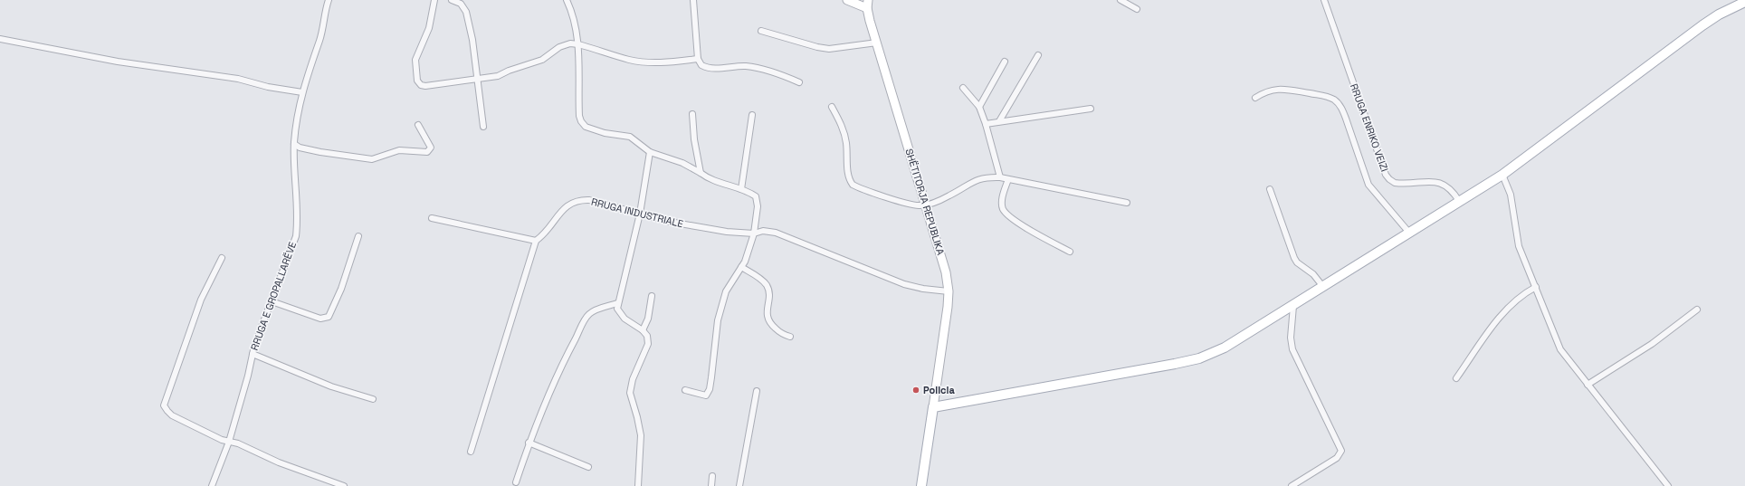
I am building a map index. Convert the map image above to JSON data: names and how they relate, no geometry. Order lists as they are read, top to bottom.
{
  "streets": {
    "main road": ["SHËTITORJA REPUBLIKA"],
    "street": ["RRUGA ENRIKO VEIZI", "RRUGA INDUSTRIALE", "RRUGA E GROPALLARËVE"]
  },
  "crossings": [
    ["SHËTITORJA REPUBLIKA", "RRUGA INDUSTRIALE"]
  ],
  "places": ["Policia"]
}
